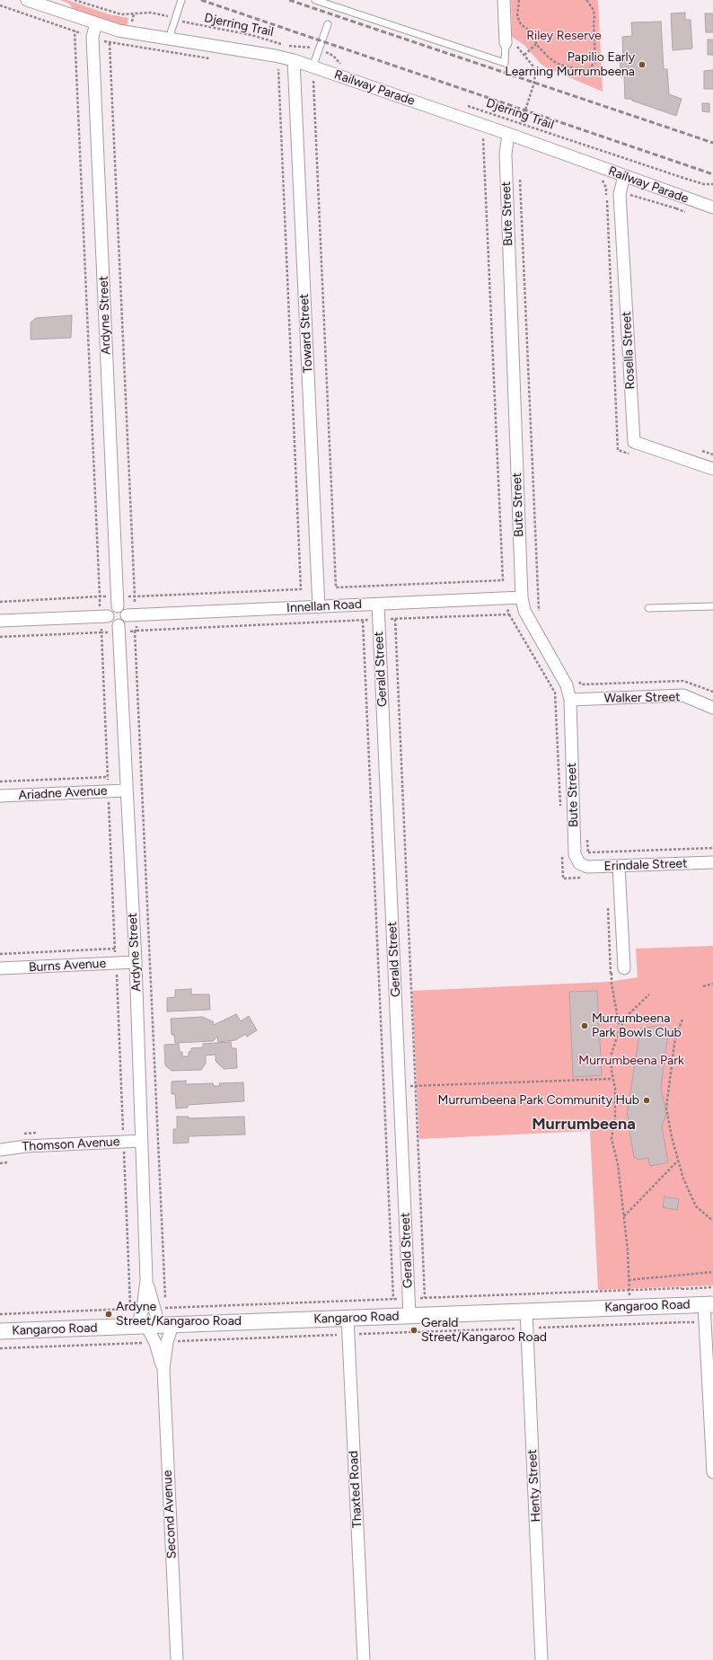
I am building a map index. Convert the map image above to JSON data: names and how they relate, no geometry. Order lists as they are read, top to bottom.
{
  "streets": {
    "street": [
      "Railway Parade",
      "Bute Street",
      "Ardyne Street",
      "Toward Street",
      "Rosella Street",
      "Innellan Road",
      "Gerald Street",
      "Walker Street",
      "Ariadne Avenue",
      "Erindale Street",
      "Burns Avenue",
      "Thomson Avenue",
      "Kangaroo Road",
      "Henty Street",
      "Thaxted Road",
      "Second Avenue"
    ],
    "path": ["Djerring Trail"]
  },
  "crossings": [
    ["Railway Parade", "Bute Street"],
    ["Railway Parade", "Ardyne Street"],
    ["Railway Parade", "Toward Street"],
    ["Railway Parade", "Rosella Street"],
    ["Bute Street", "Innellan Road"],
    ["Bute Street", "Walker Street"],
    ["Bute Street", "Erindale Street"],
    ["Ardyne Street", "Innellan Road"],
    ["Ardyne Street", "Ariadne Avenue"],
    ["Ardyne Street", "Burns Avenue"],
    ["Ardyne Street", "Thomson Avenue"],
    ["Ardyne Street", "Kangaroo Road"],
    ["Ardyne Street", "Second Avenue"],
    ["Toward Street", "Innellan Road"],
    ["Innellan Road", "Gerald Street"],
    ["Gerald Street", "Kangaroo Road"],
    ["Kangaroo Road", "Henty Street"],
    ["Kangaroo Road", "Thaxted Road"],
    ["Kangaroo Road", "Second Avenue"]
  ],
  "districts": ["Murrumbeena"],
  "parks": ["Riley Reserve", "Murrumbeena Park"],
  "places": [
    "Papilio Early Learning Murrumbeena",
    "Murrumbeena Park Bowls Club",
    "Murrumbeena Park Community Hub",
    "Ardyne Street/Kangaroo Road",
    "Gerald Street/Kangaroo Road"
  ]
}
